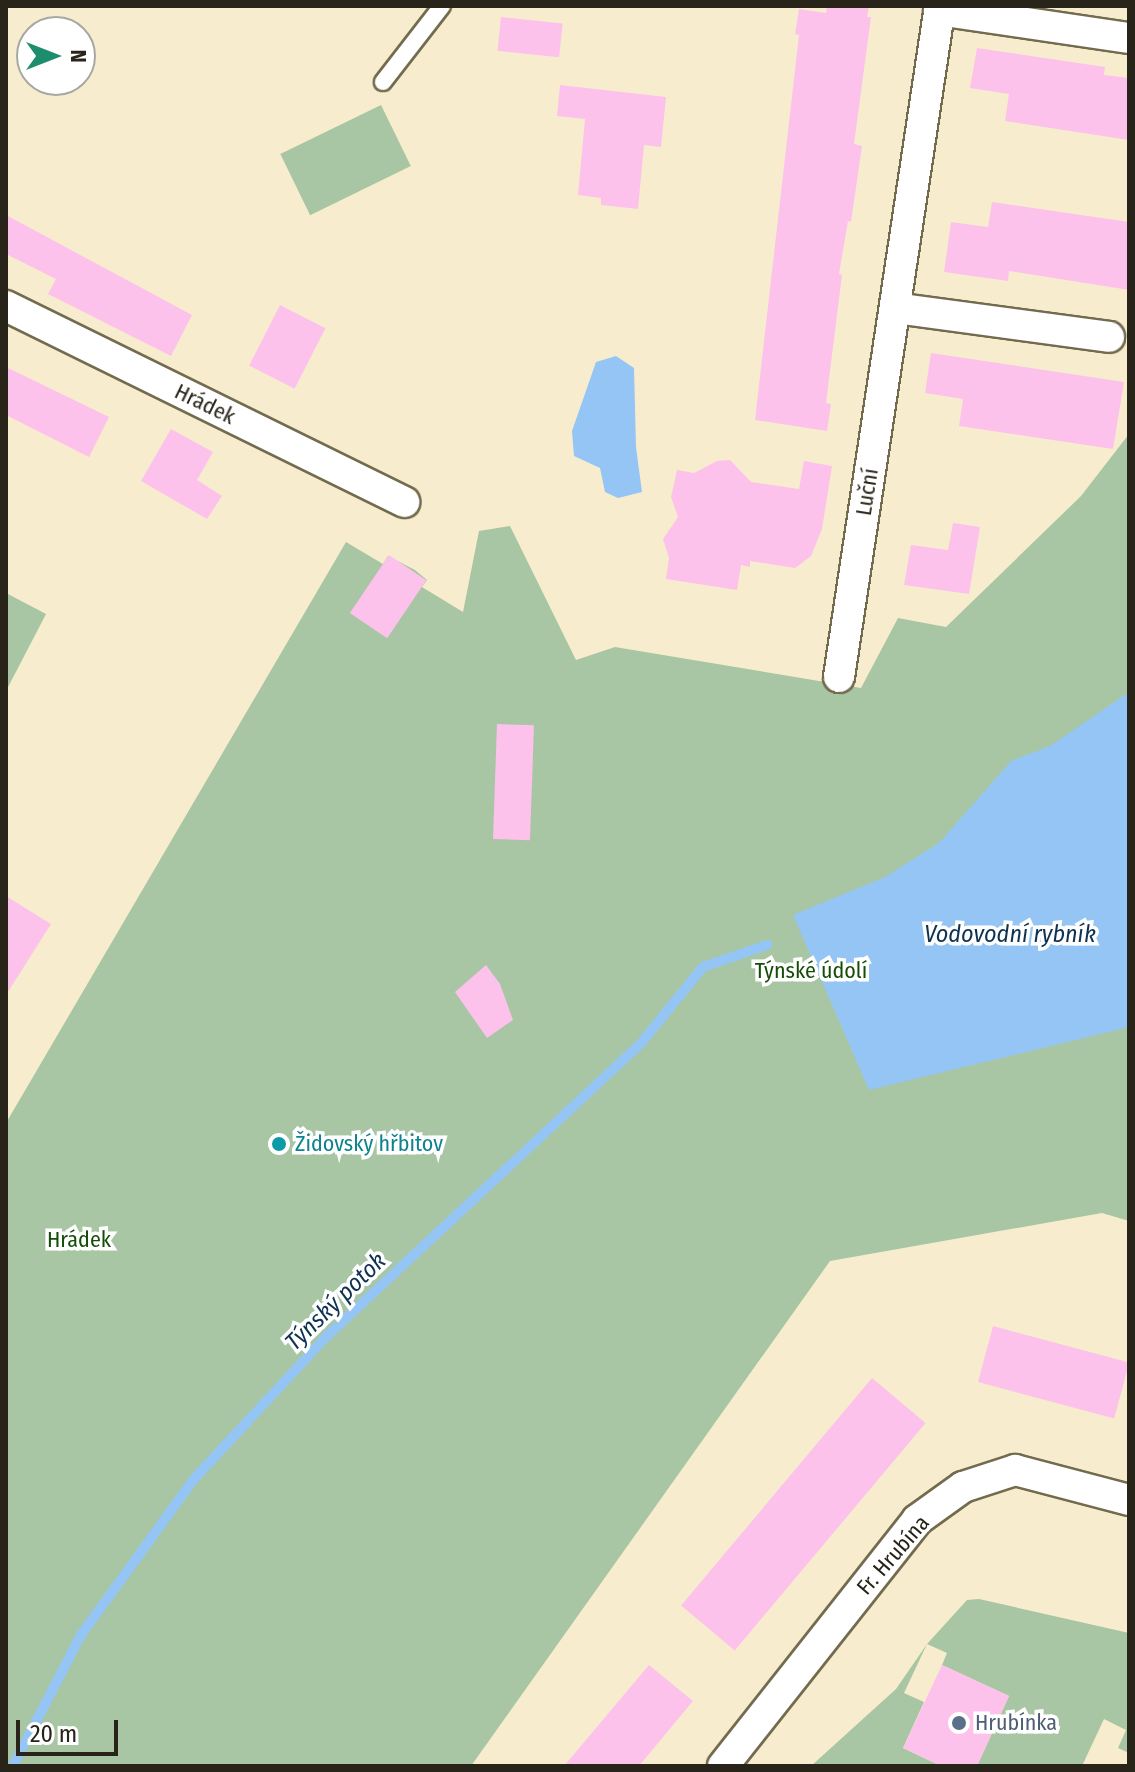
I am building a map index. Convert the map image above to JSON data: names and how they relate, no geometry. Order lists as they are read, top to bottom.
{
  "streets": {
    "street": ["Hrádek", "Luční", "Fr. Hrubína"]
  },
  "water": ["Vodovodní rybník", "Týnský potok"],
  "parks": ["Týnské údolí", "Hrádek"],
  "places": ["Židovský hřbitov", "Hrubínka"],
  "scale_bar": "20 m",
  "north": "right"
}
